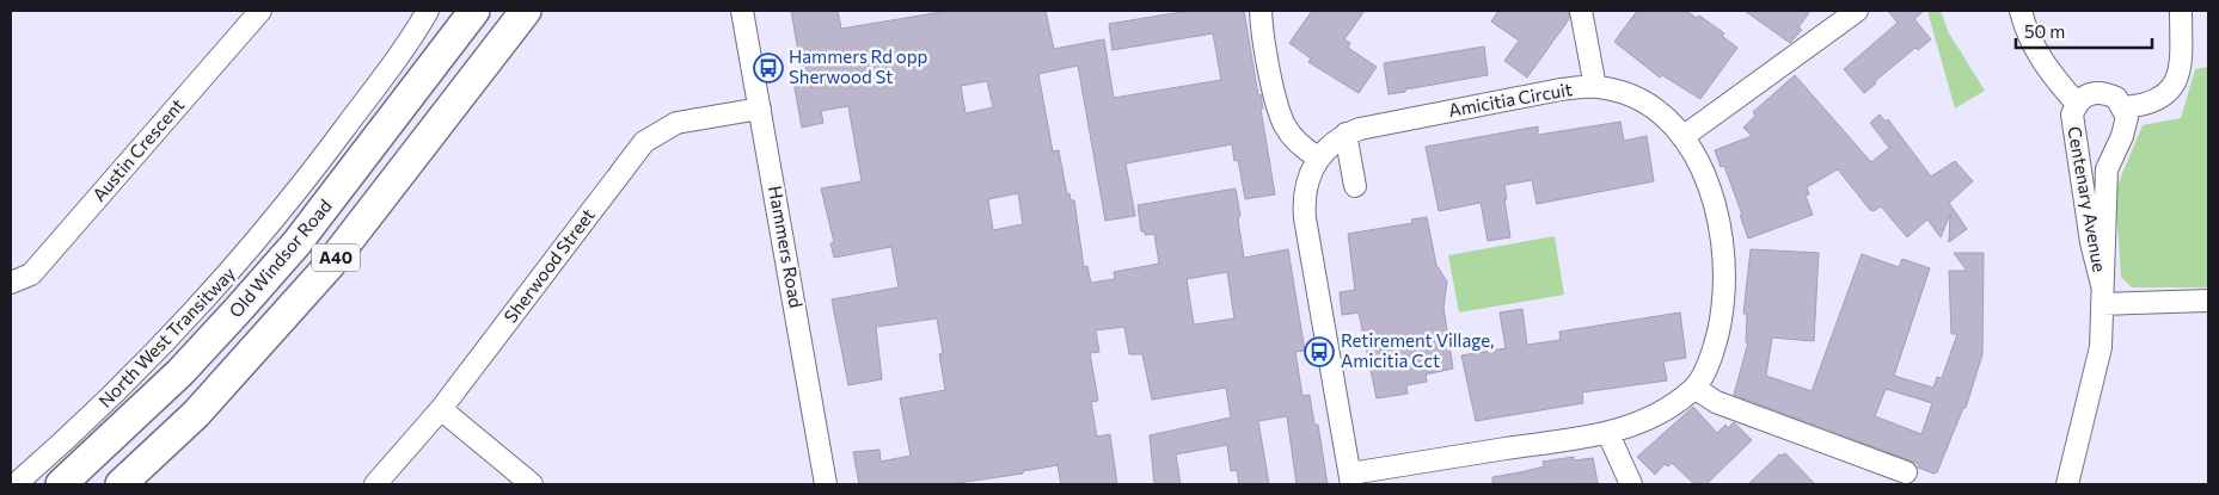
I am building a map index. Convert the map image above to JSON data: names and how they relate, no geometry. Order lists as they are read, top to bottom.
{
  "streets": {
    "highway": ["A40", "Old Windsor Road"],
    "street": [
      "Amicitia Circuit",
      "Austin Crescent",
      "Centenary Avenue",
      "Hammers Road",
      "Sherwood Street",
      "North West Transitway"
    ]
  },
  "crossings": [
    ["Hammers Road", "Sherwood Street"]
  ],
  "places": {
    "bus stop": ["Hammers Rd opp Sherwood St", "Retirement Village, Amicitia Cct"]
  },
  "scale_bar": "50 m"
}
